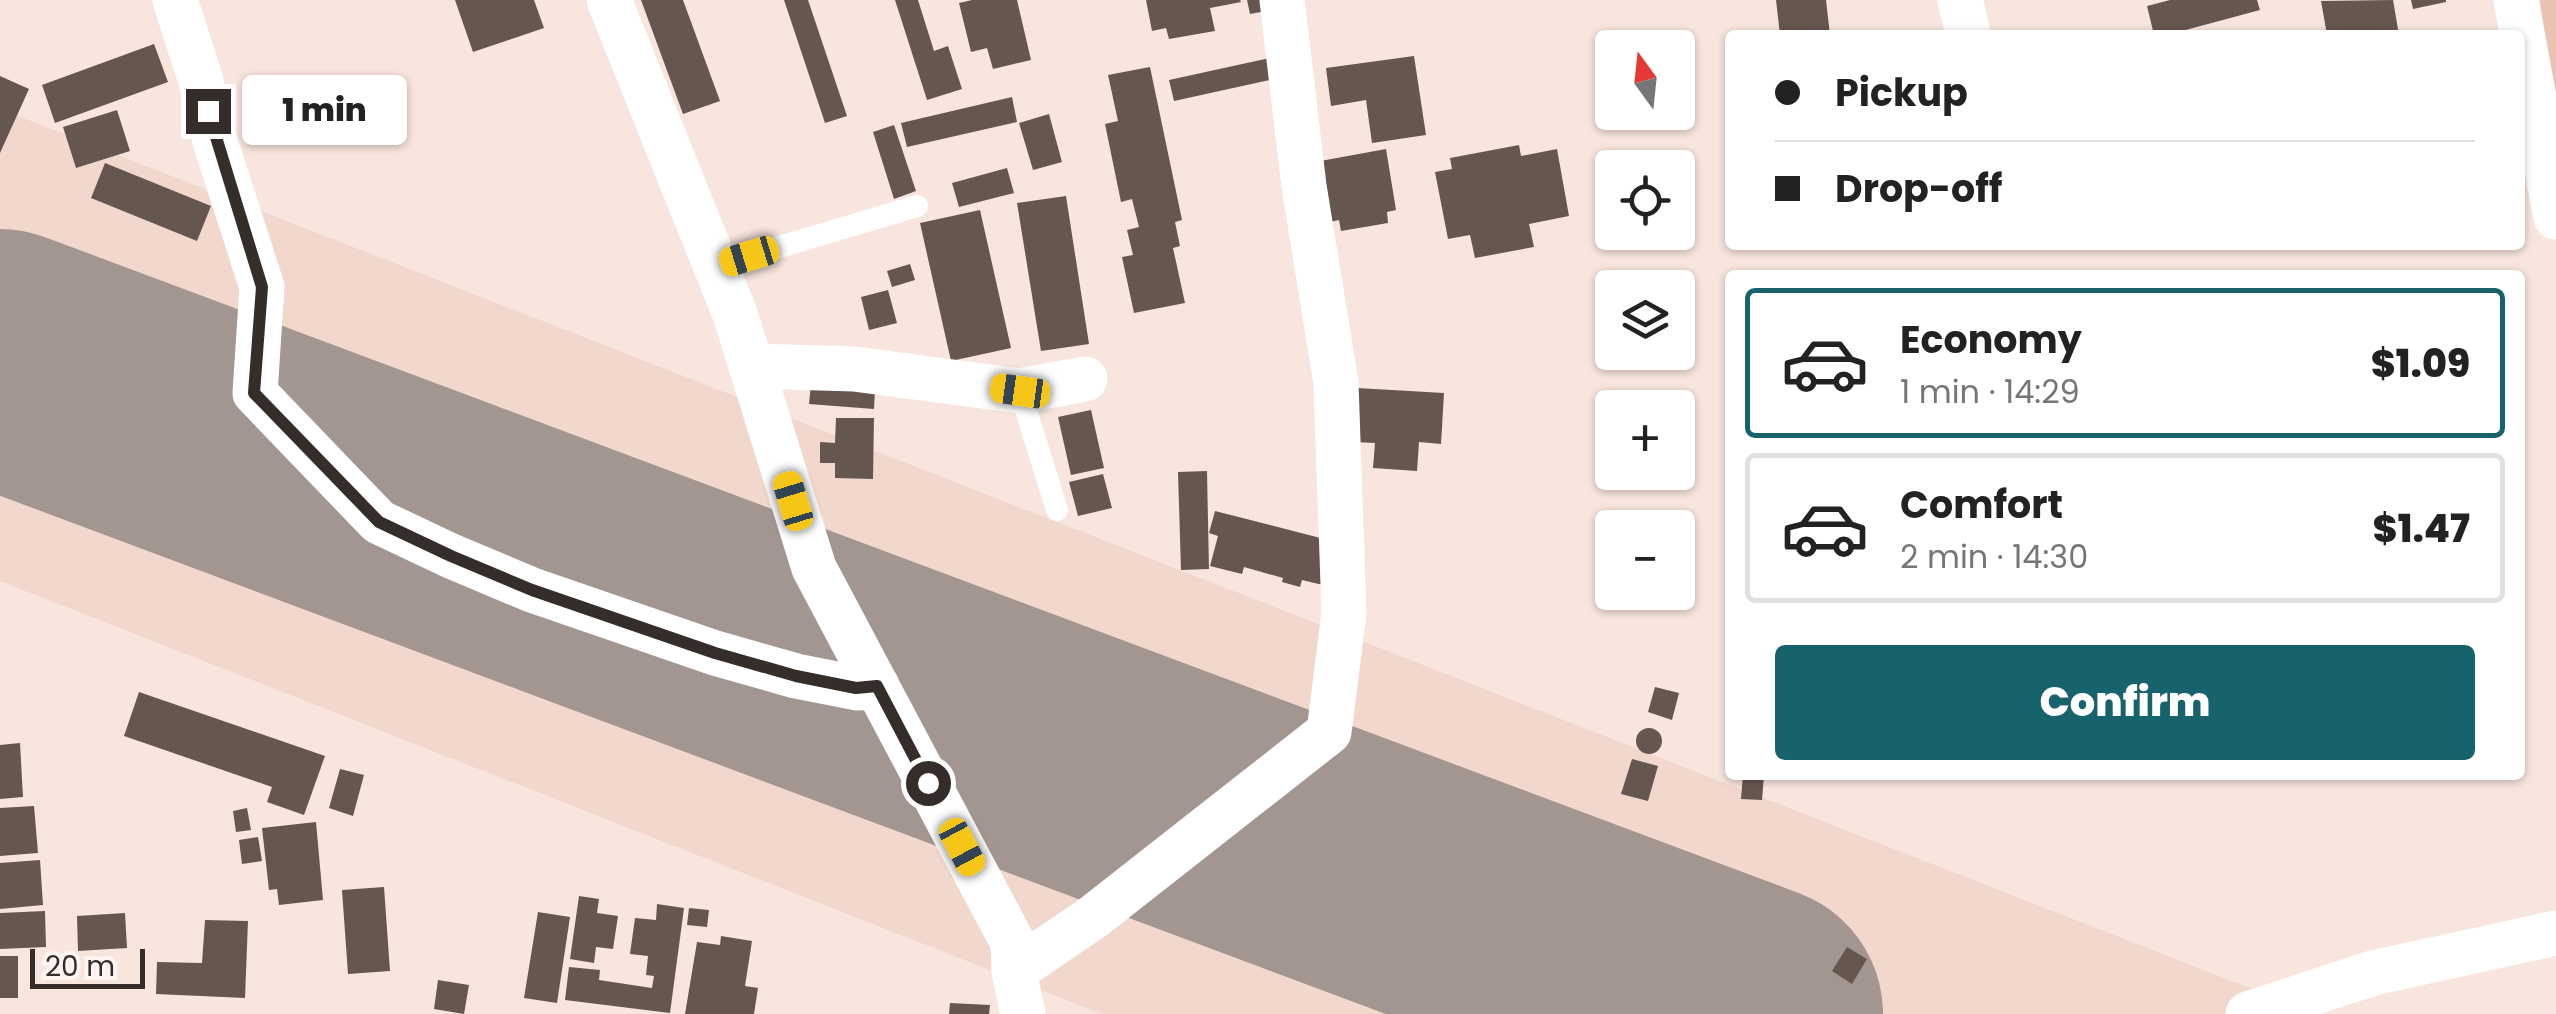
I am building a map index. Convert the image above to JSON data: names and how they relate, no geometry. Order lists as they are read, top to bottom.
{
  "scale_bar": "20 m",
  "north": "top",
  "page": {
    "map_buttons": ["+", "−"],
    "banner": ["Pickup", "Drop-off"],
    "bubble": "1 min",
    "list": [
      {
        "name": "Economy",
        "note": "1 min · 14:29",
        "value": "$1.09"
      },
      {
        "name": "Comfort",
        "note": "2 min · 14:30",
        "value": "$1.47"
      }
    ],
    "buttons": "Confirm",
    "scale": "20 m"
  }
}
